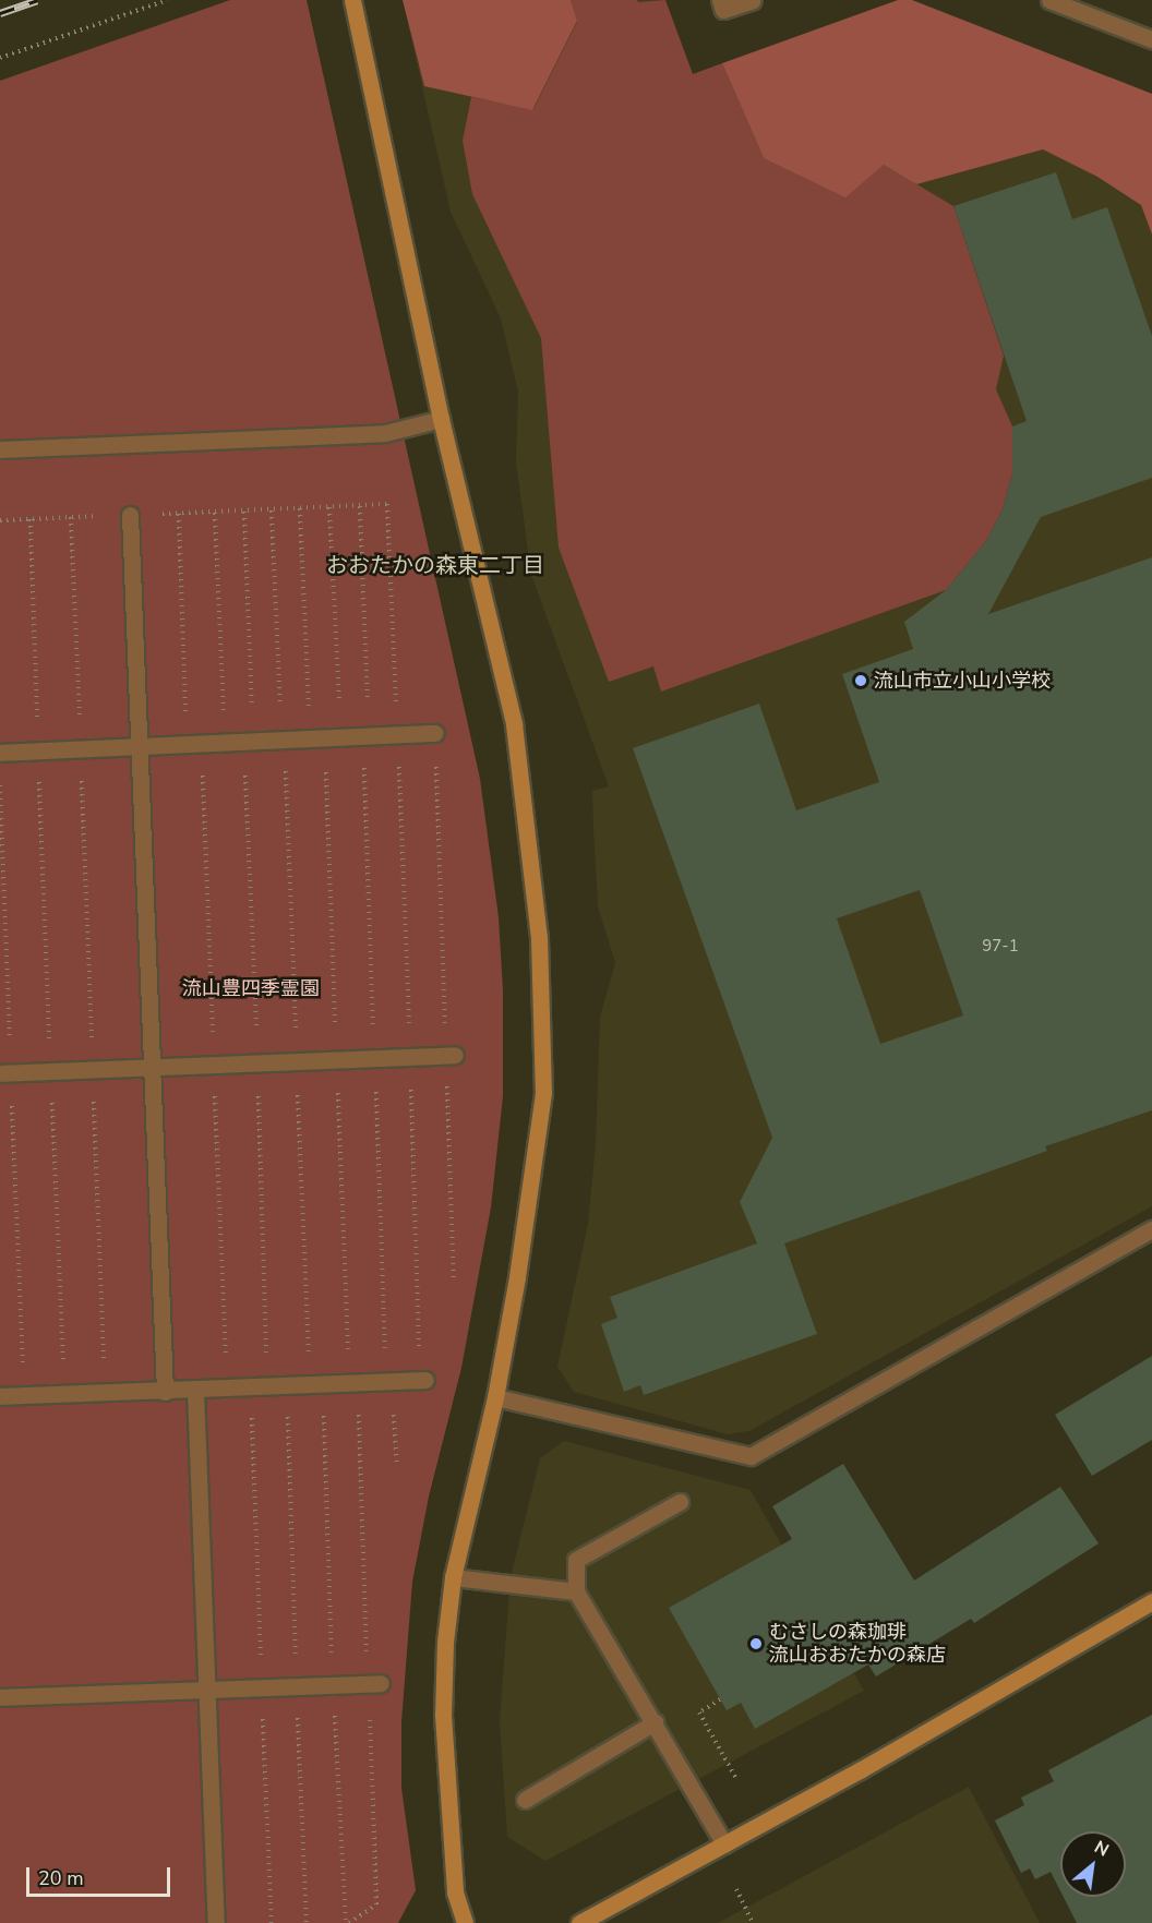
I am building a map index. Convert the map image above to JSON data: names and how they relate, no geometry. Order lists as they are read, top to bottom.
{
  "districts": ["おおたかの森東二丁目"],
  "parks": ["流山豊四季霊園"],
  "places": ["流山市立小山小学校", "むさしの森珈琲 流山おおたかの森店"],
  "house_numbers": ["97-1"],
  "scale_bar": "20 m",
  "north": "top right"
}
